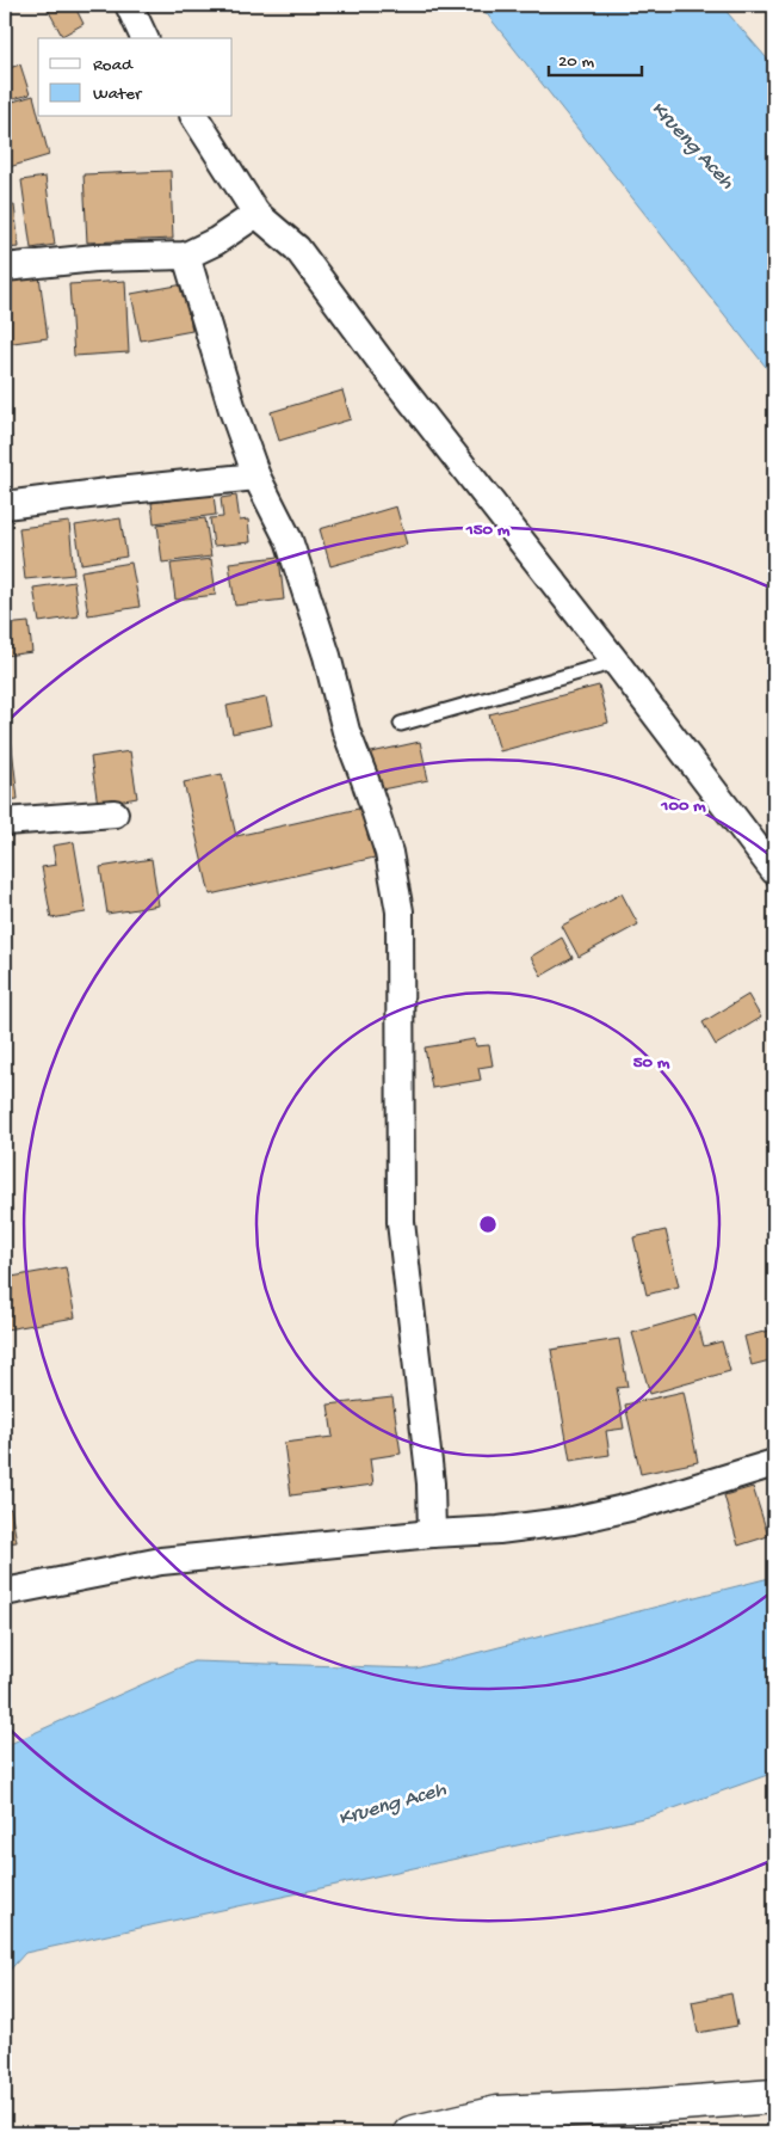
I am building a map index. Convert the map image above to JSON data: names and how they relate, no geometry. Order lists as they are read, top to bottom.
{
  "water": ["Krueng Aceh"],
  "legend": ["Road", "Water"],
  "scale_bar": "20 m",
  "rings": ["150 m", "100 m", "50 m"]
}
